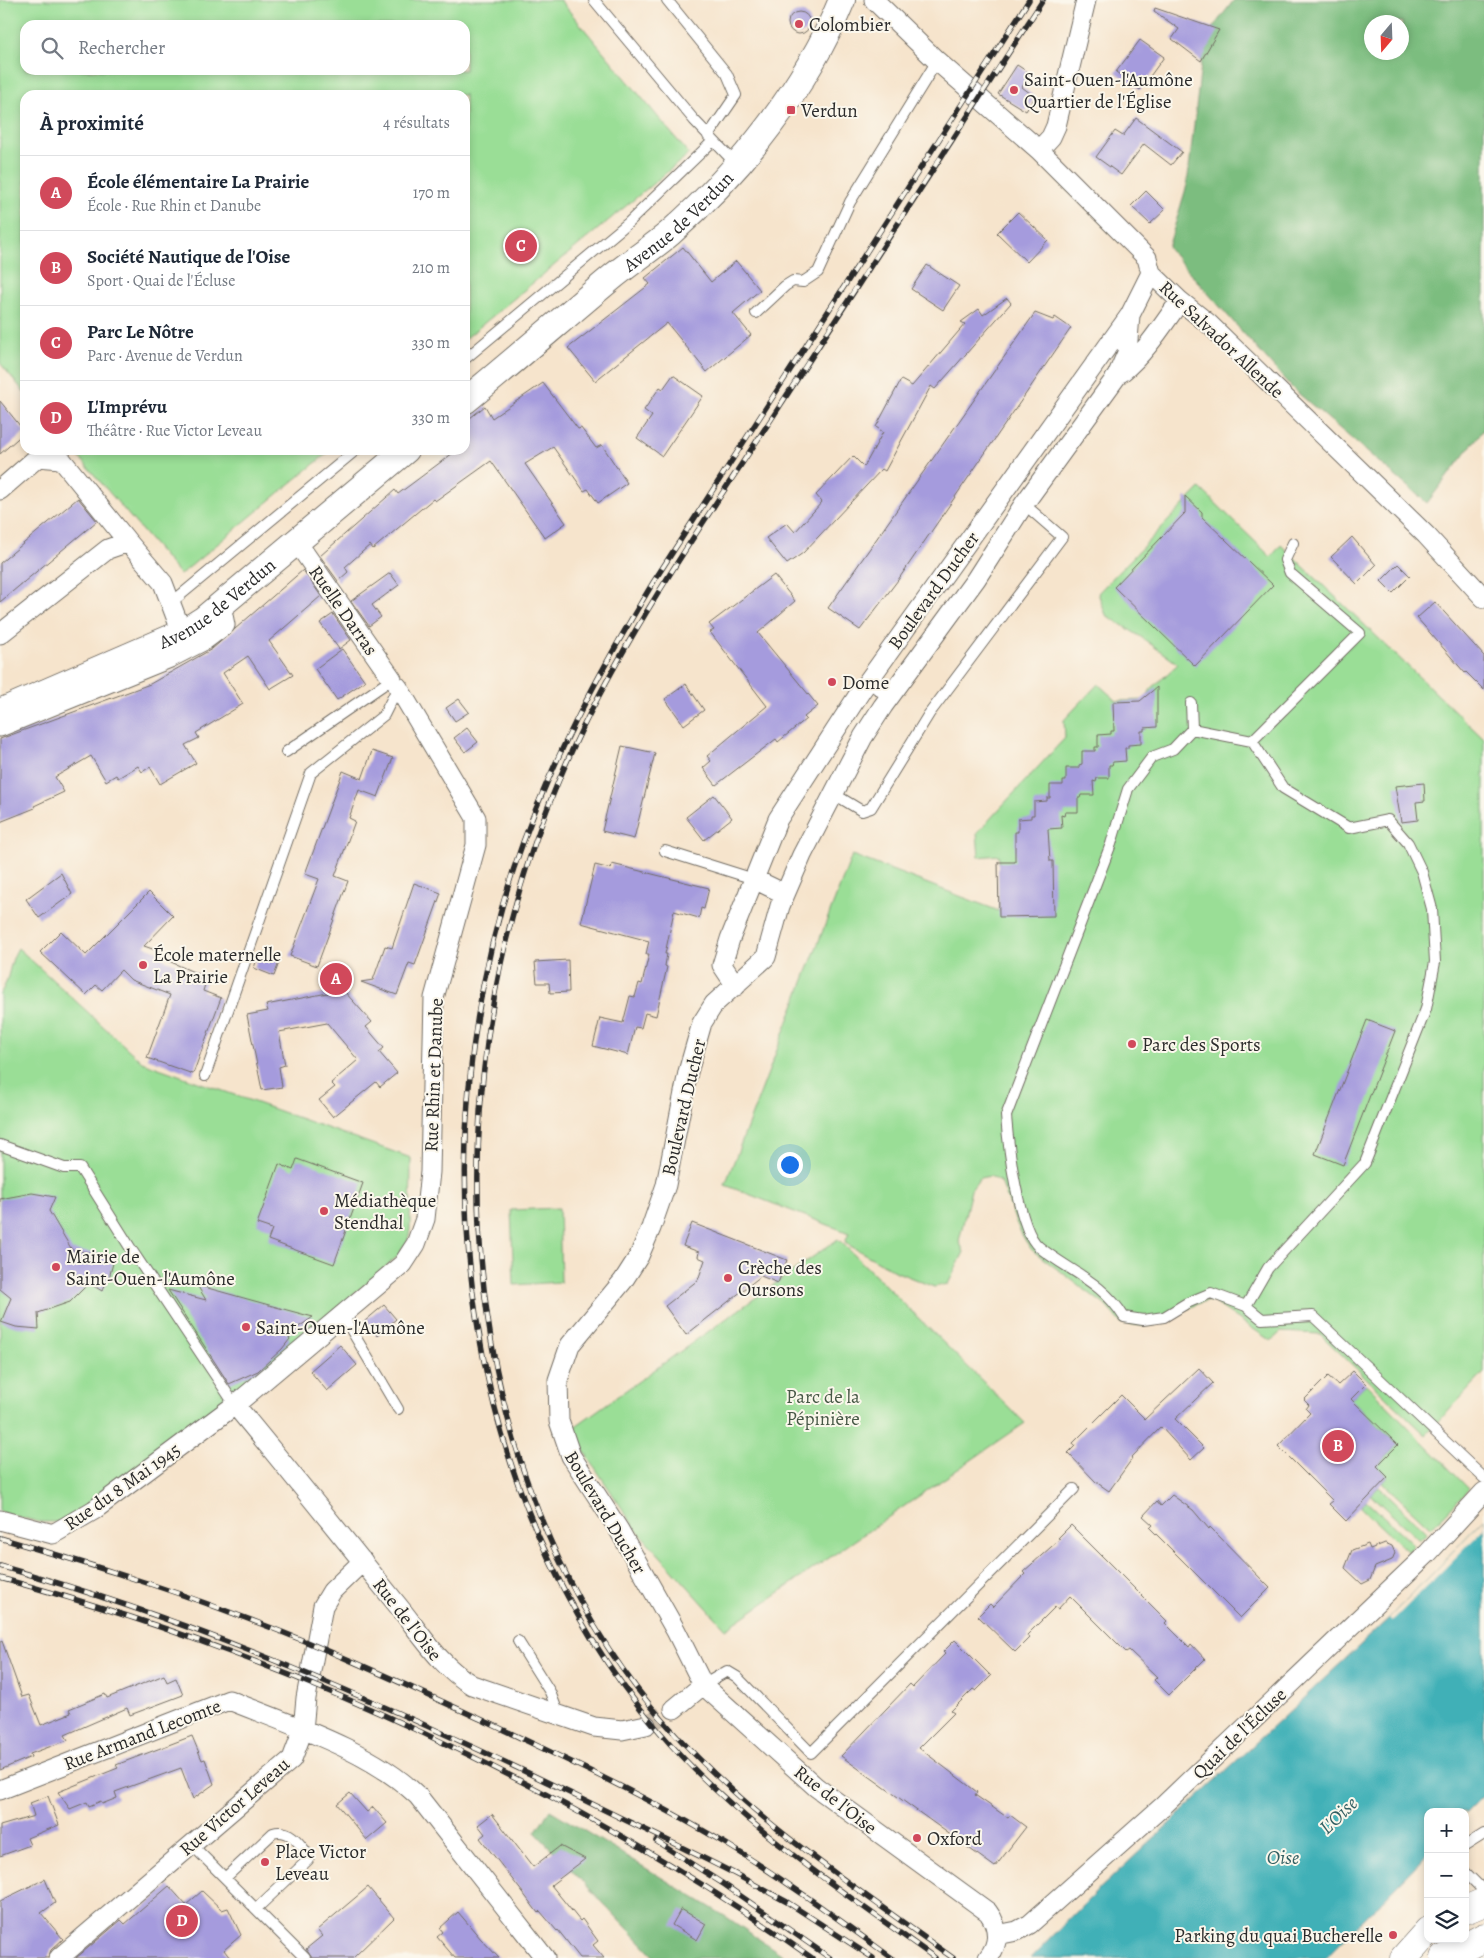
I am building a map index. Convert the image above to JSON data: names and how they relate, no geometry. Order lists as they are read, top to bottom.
{
  "streets": {
    "main road": ["Avenue de Verdun"],
    "street": [
      "Rue Salvador Allende",
      "Boulevard Ducher",
      "Ruelle Darras",
      "Rue Rhin et Danube",
      "Rue du 8 Mai 1945",
      "Rue de l'Oise",
      "Quai de l'Écluse",
      "Rue Armand Lecomte",
      "Rue Victor Leveau"
    ]
  },
  "crossings": [
    ["Avenue de Verdun", "Ruelle Darras"],
    ["Rue Salvador Allende", "Boulevard Ducher"],
    ["Boulevard Ducher", "Rue de l'Oise"],
    ["Ruelle Darras", "Rue Rhin et Danube"],
    ["Rue Rhin et Danube", "Rue du 8 Mai 1945"],
    ["Rue Rhin et Danube", "Rue de l'Oise"],
    ["Rue du 8 Mai 1945", "Rue de l'Oise"],
    ["Rue de l'Oise", "Quai de l'Écluse"],
    ["Rue de l'Oise", "Rue Victor Leveau"],
    ["Rue Armand Lecomte", "Rue Victor Leveau"]
  ],
  "water": ["L'Oise", "Oise"],
  "parks": ["Parc de la Pépinière"],
  "places": {
    "other": [
      "Colombier",
      "Saint-Ouen-l'Aumône Quartier de l'Église",
      "Dome",
      "École maternelle La Prairie",
      "Parc des Sports",
      "Médiathèque Stendhal",
      "Mairie de Saint-Ouen-l'Aumône",
      "Crèche des Oursons",
      "Saint-Ouen-l'Aumône",
      "Oxford",
      "Place Victor Leveau",
      "Parking du quai Bucherelle"
    ],
    "transit": ["Verdun"]
  },
  "north": "bottom",
  "page": {
    "search": "Rechercher",
    "heading": ["À proximité", "4 résultats"],
    "list": [
      {
        "mark": "A",
        "name": "École élémentaire La Prairie",
        "note": "École · Rue Rhin et Danube",
        "value": "170 m"
      },
      {
        "mark": "B",
        "name": "Société Nautique de l'Oise",
        "note": "Sport · Quai de l'Écluse",
        "value": "210 m"
      },
      {
        "mark": "C",
        "name": "Parc Le Nôtre",
        "note": "Parc · Avenue de Verdun",
        "value": "330 m"
      },
      {
        "mark": "D",
        "name": "L'Imprévu",
        "note": "Théâtre · Rue Victor Leveau",
        "value": "330 m"
      }
    ],
    "pins": [
      "C",
      "A",
      "B",
      "D"
    ],
    "map_buttons": ["+", "−"]
  }
}
